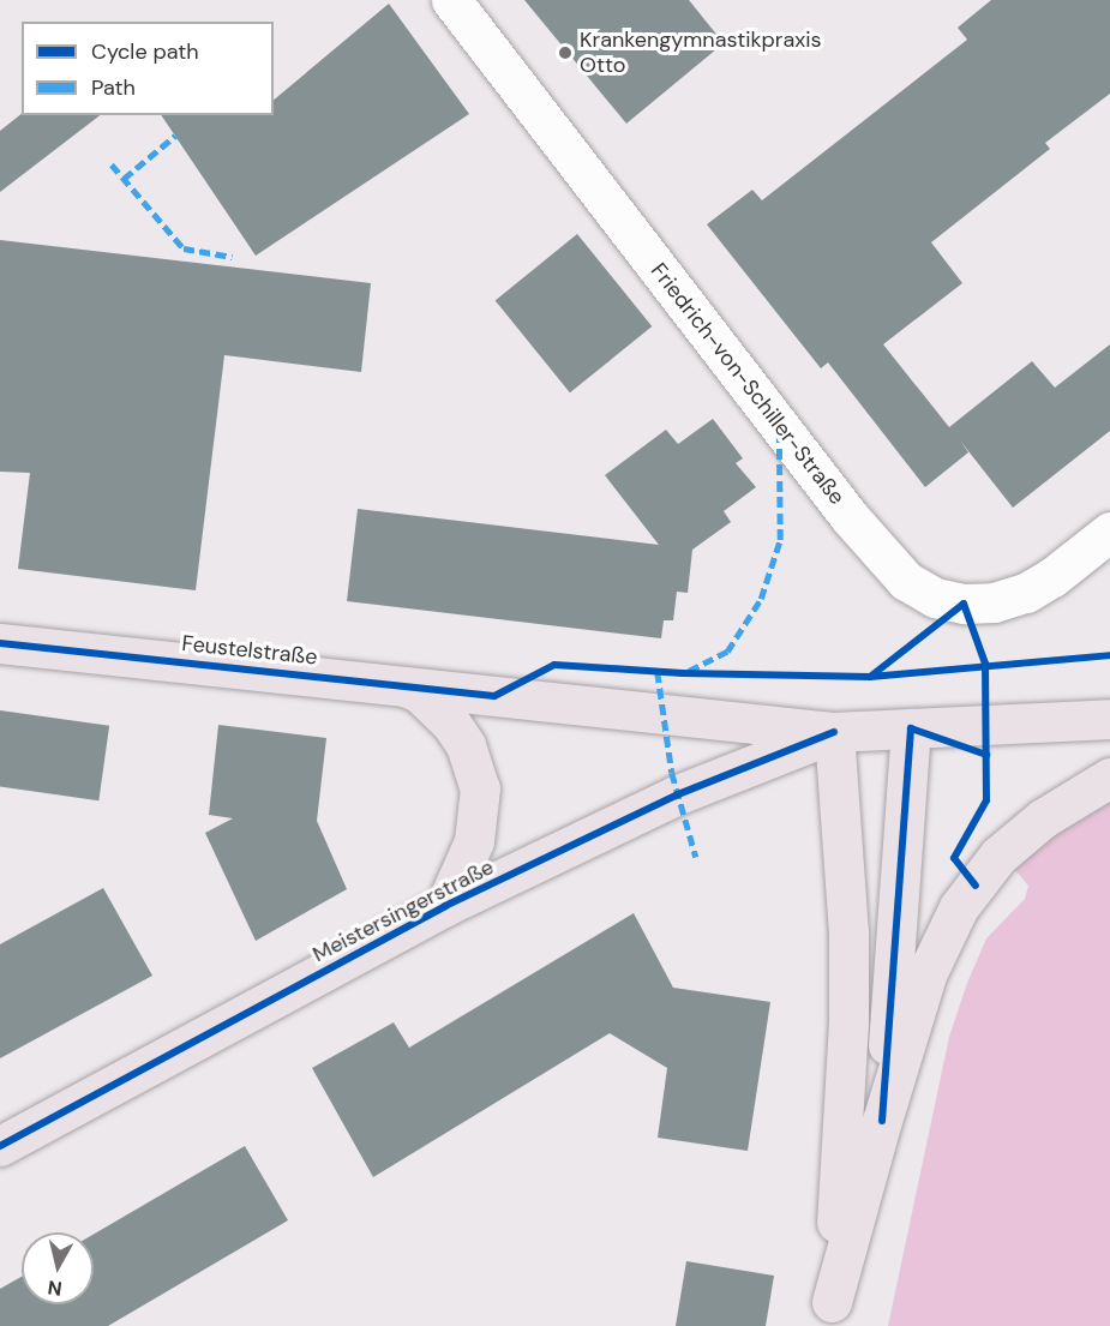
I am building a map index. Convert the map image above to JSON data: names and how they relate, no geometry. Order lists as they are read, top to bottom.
{
  "streets": {
    "main road": ["Feustelstraße", "Meistersingerstraße"],
    "street": ["Friedrich-von-Schiller-Straße"]
  },
  "crossings": [
    ["Feustelstraße", "Meistersingerstraße"]
  ],
  "places": ["Krankengymnastikpraxis Otto"],
  "legend": ["Cycle path", "Path"],
  "north": "bottom"
}
